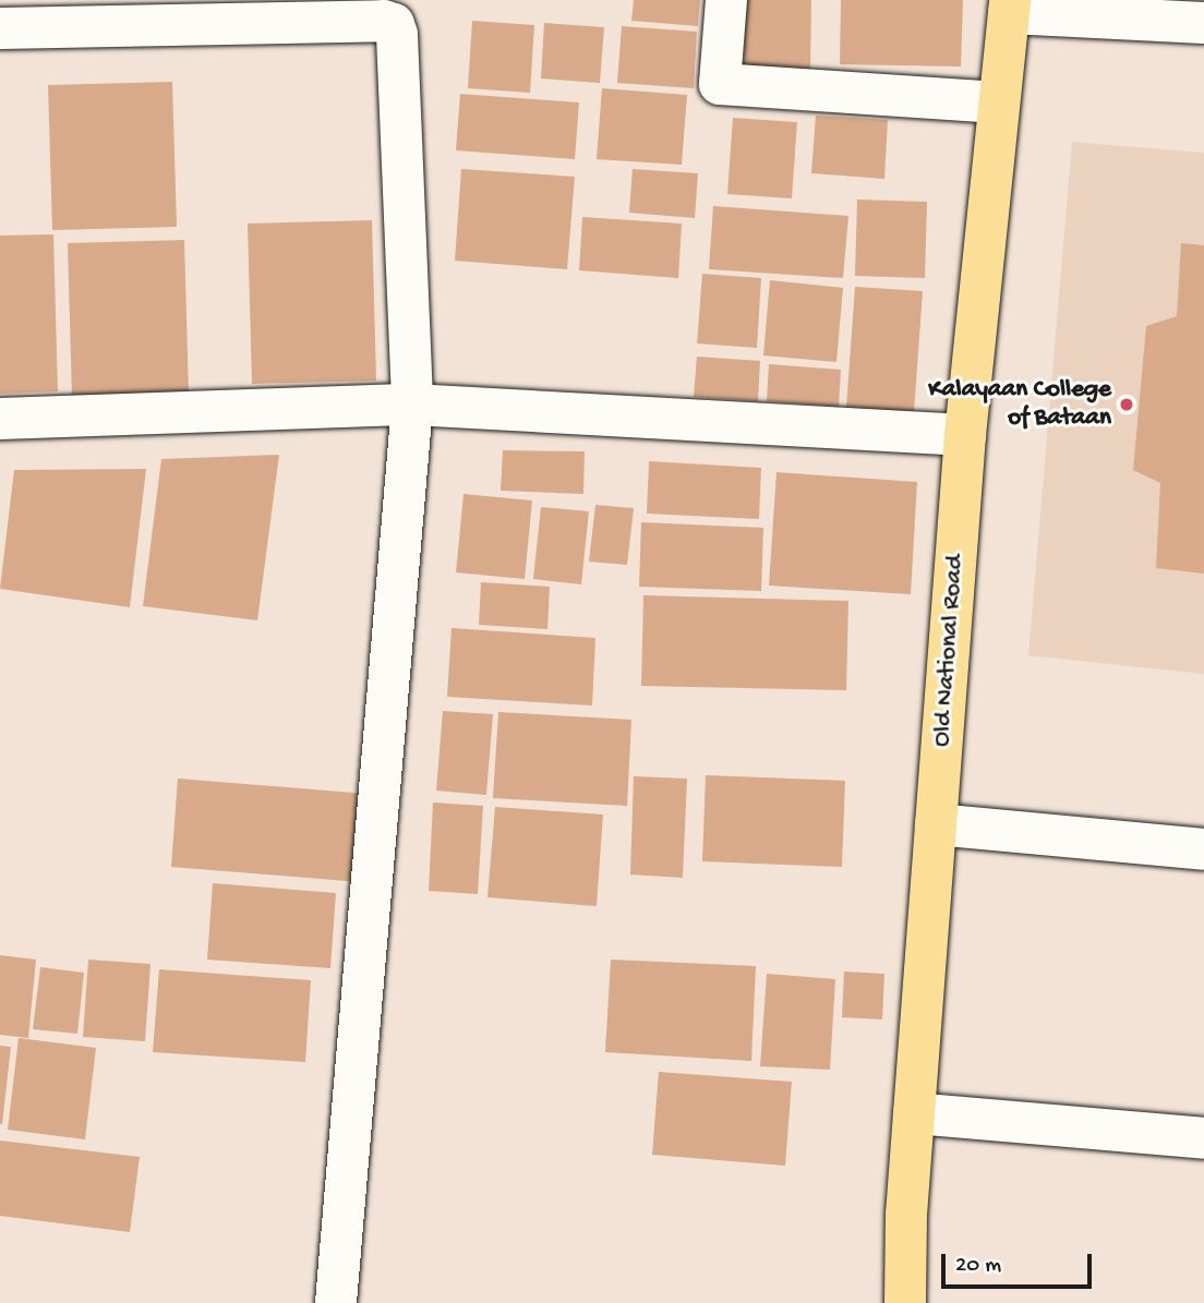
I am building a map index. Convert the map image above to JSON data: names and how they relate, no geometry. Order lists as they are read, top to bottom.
{
  "streets": {
    "main road": ["Old National Road"]
  },
  "places": ["Kalayaan College of Bataan"],
  "scale_bar": "20 m"
}
